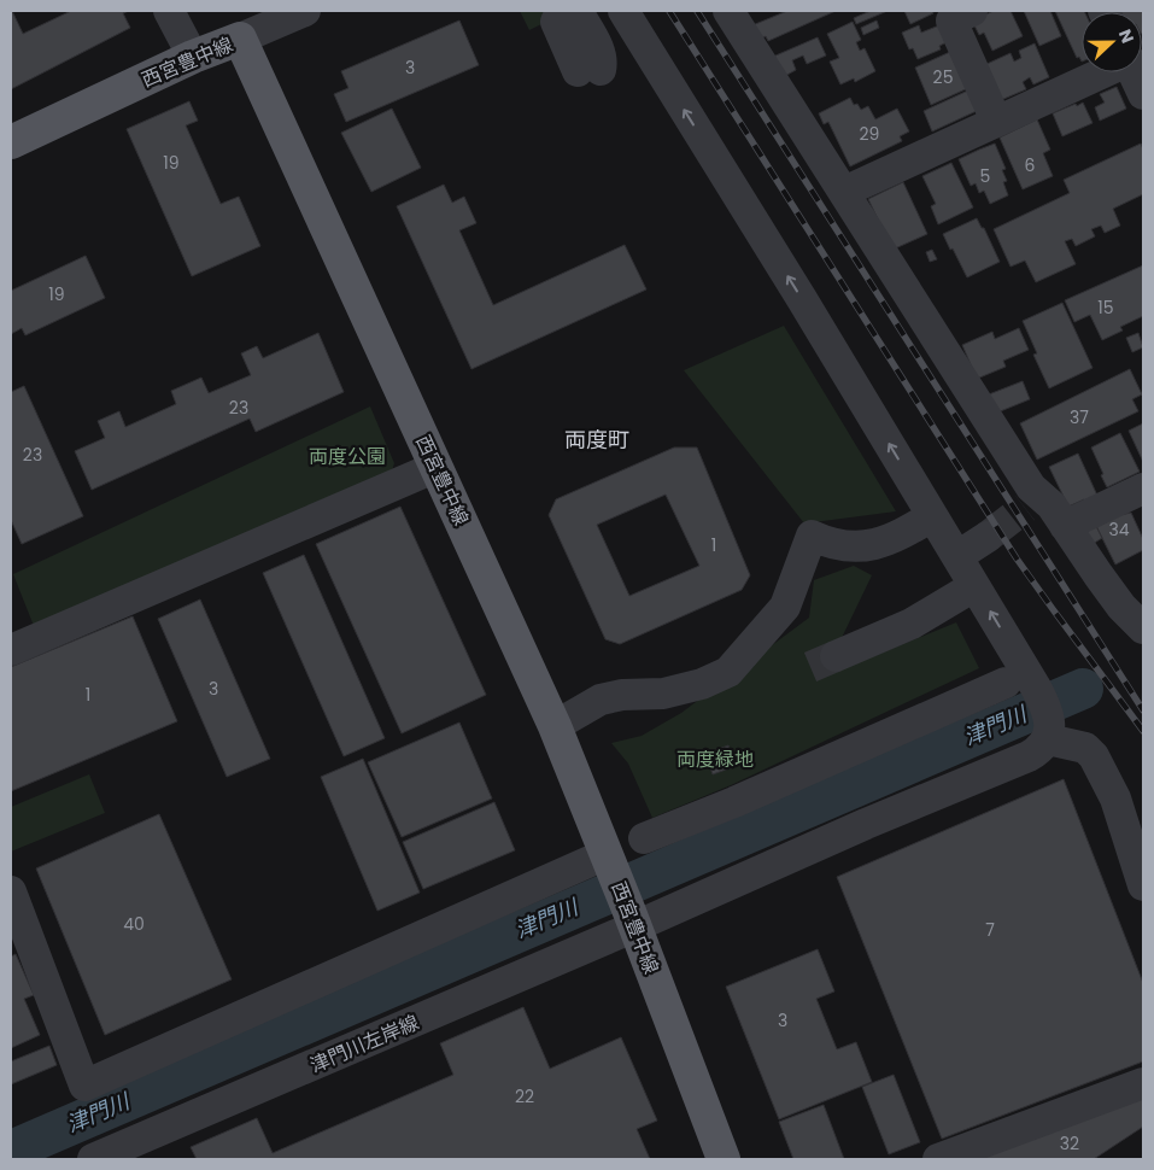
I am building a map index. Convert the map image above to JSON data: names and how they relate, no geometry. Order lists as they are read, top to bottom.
{
  "streets": {
    "main road": ["西宮豊中線"],
    "street": ["津門川左岸線"]
  },
  "crossings": [
    ["西宮豊中線", "津門川左岸線"]
  ],
  "districts": ["両度町"],
  "water": ["津門川"],
  "parks": ["両度公園", "両度緑地"],
  "house_numbers": [
    "3",
    "25",
    "29",
    "19",
    "6",
    "5",
    "19",
    "15",
    "23",
    "37",
    "23",
    "34",
    "1",
    "3",
    "1",
    "40",
    "7",
    "3",
    "22",
    "32"
  ],
  "north": "right"
}
